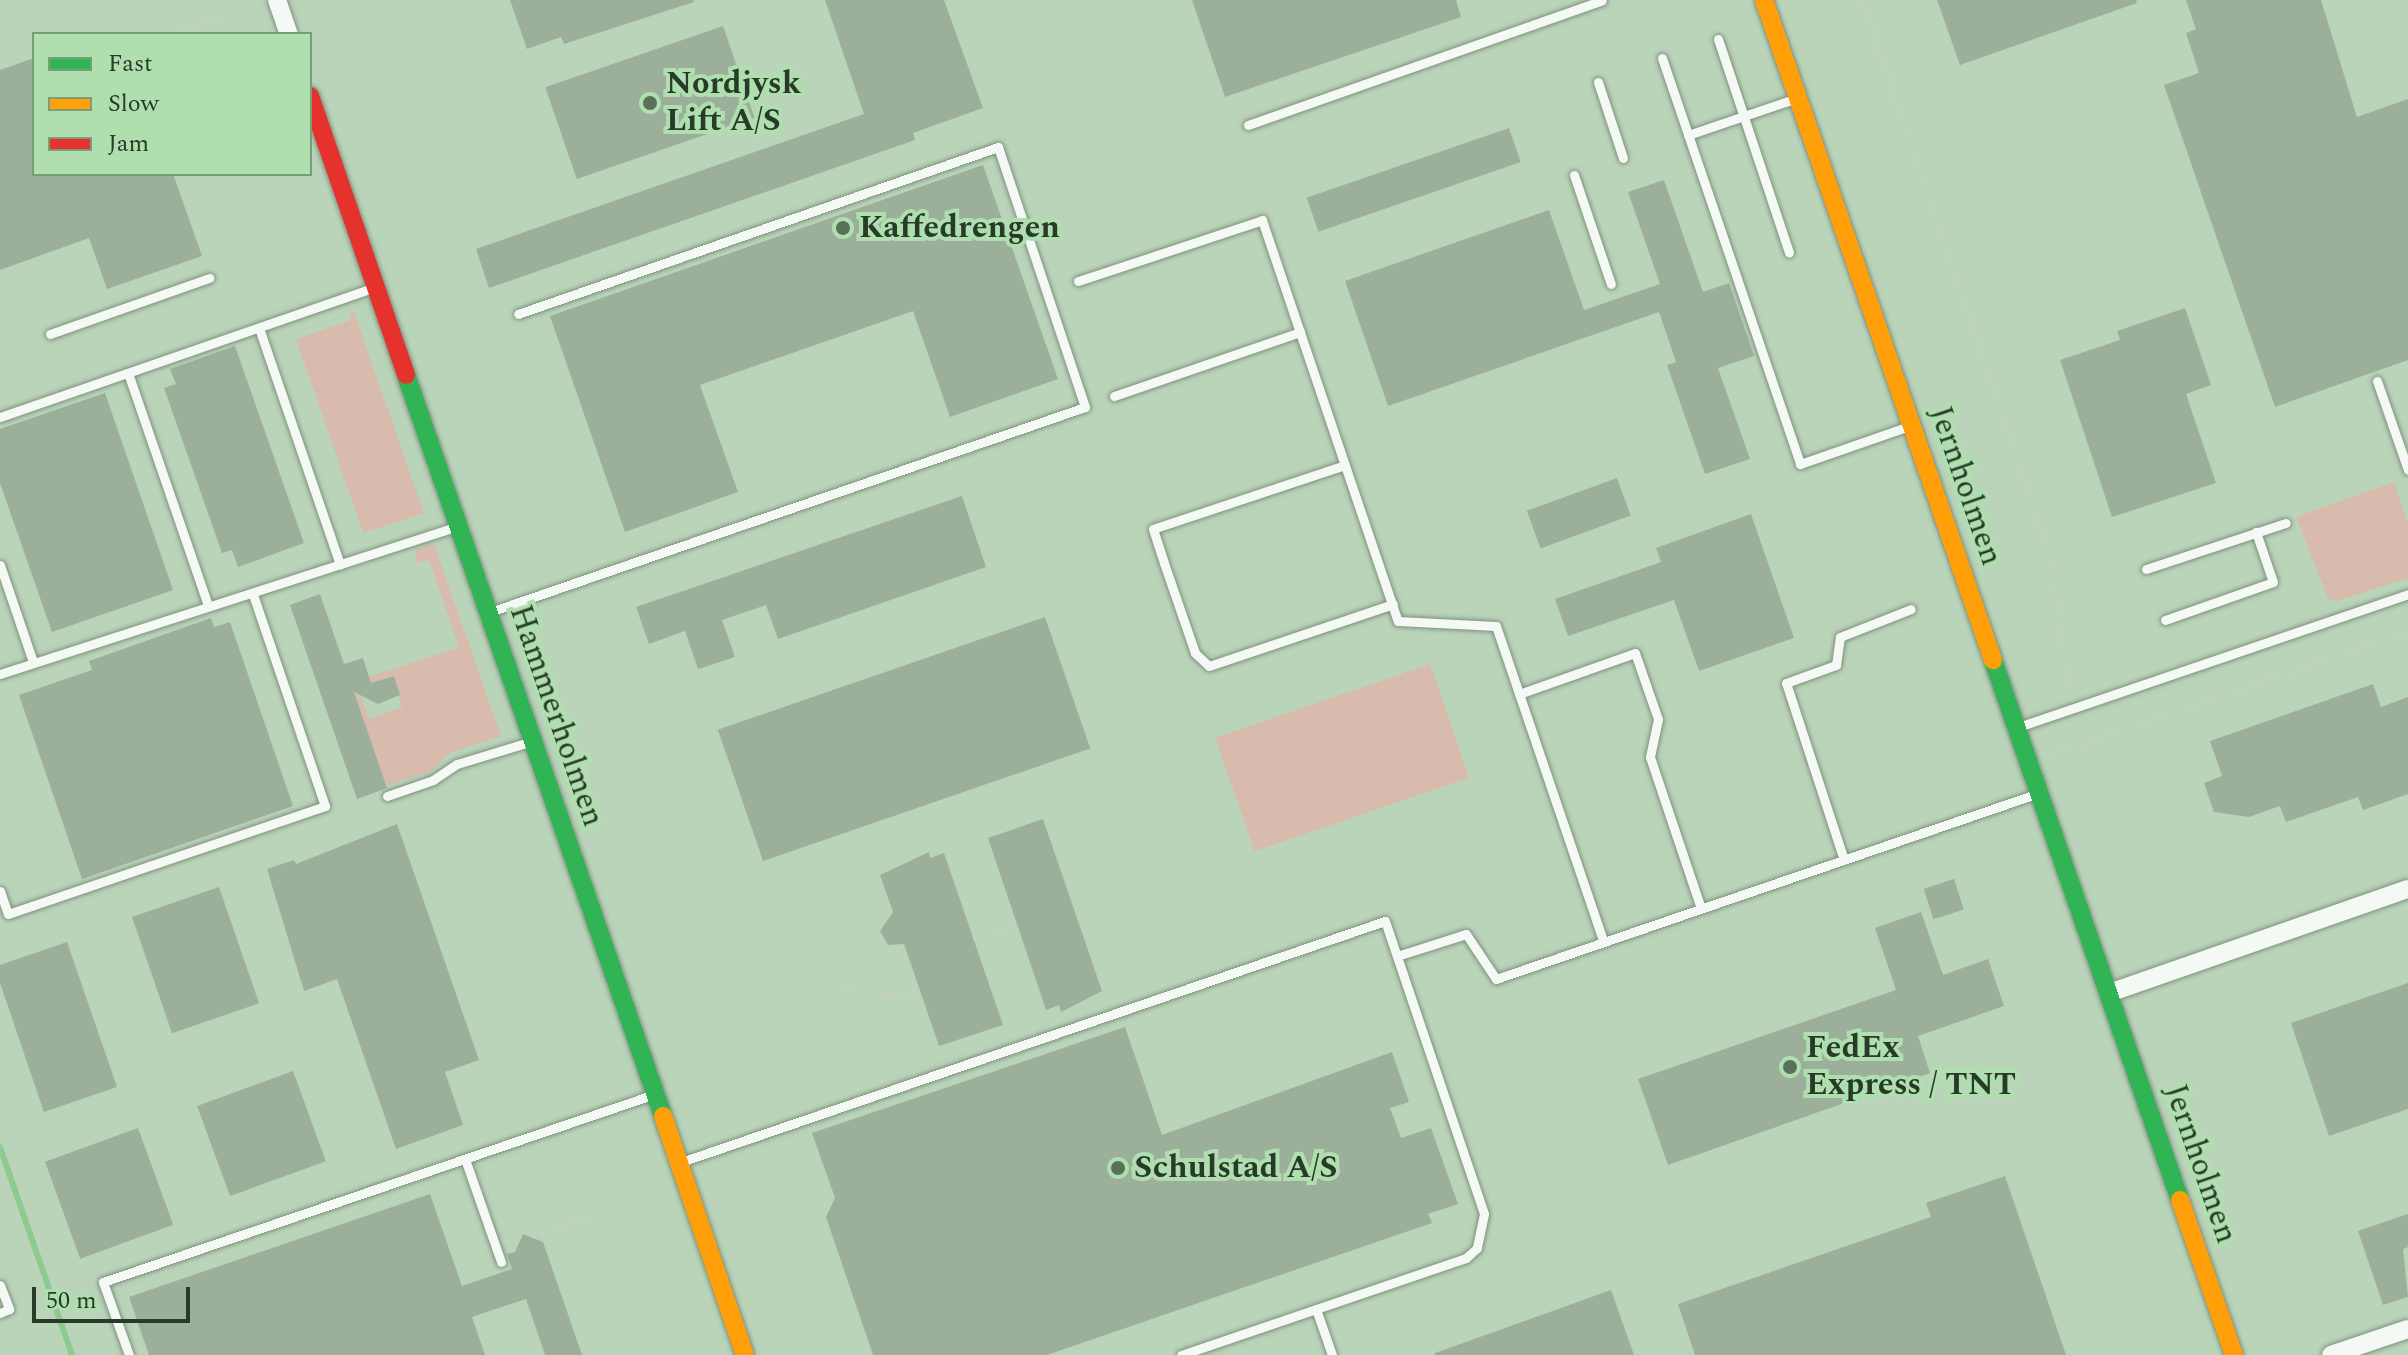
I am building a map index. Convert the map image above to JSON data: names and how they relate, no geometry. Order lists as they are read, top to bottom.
{
  "streets": {
    "street": ["Jernholmen", "Hammerholmen"]
  },
  "places": [
    "Nordjysk Lift A/S",
    "Kaffedrengen",
    "FedEx Express / TNT",
    "Schulstad A/S"
  ],
  "legend": ["Fast", "Slow", "Jam"],
  "scale_bar": "50 m"
}
